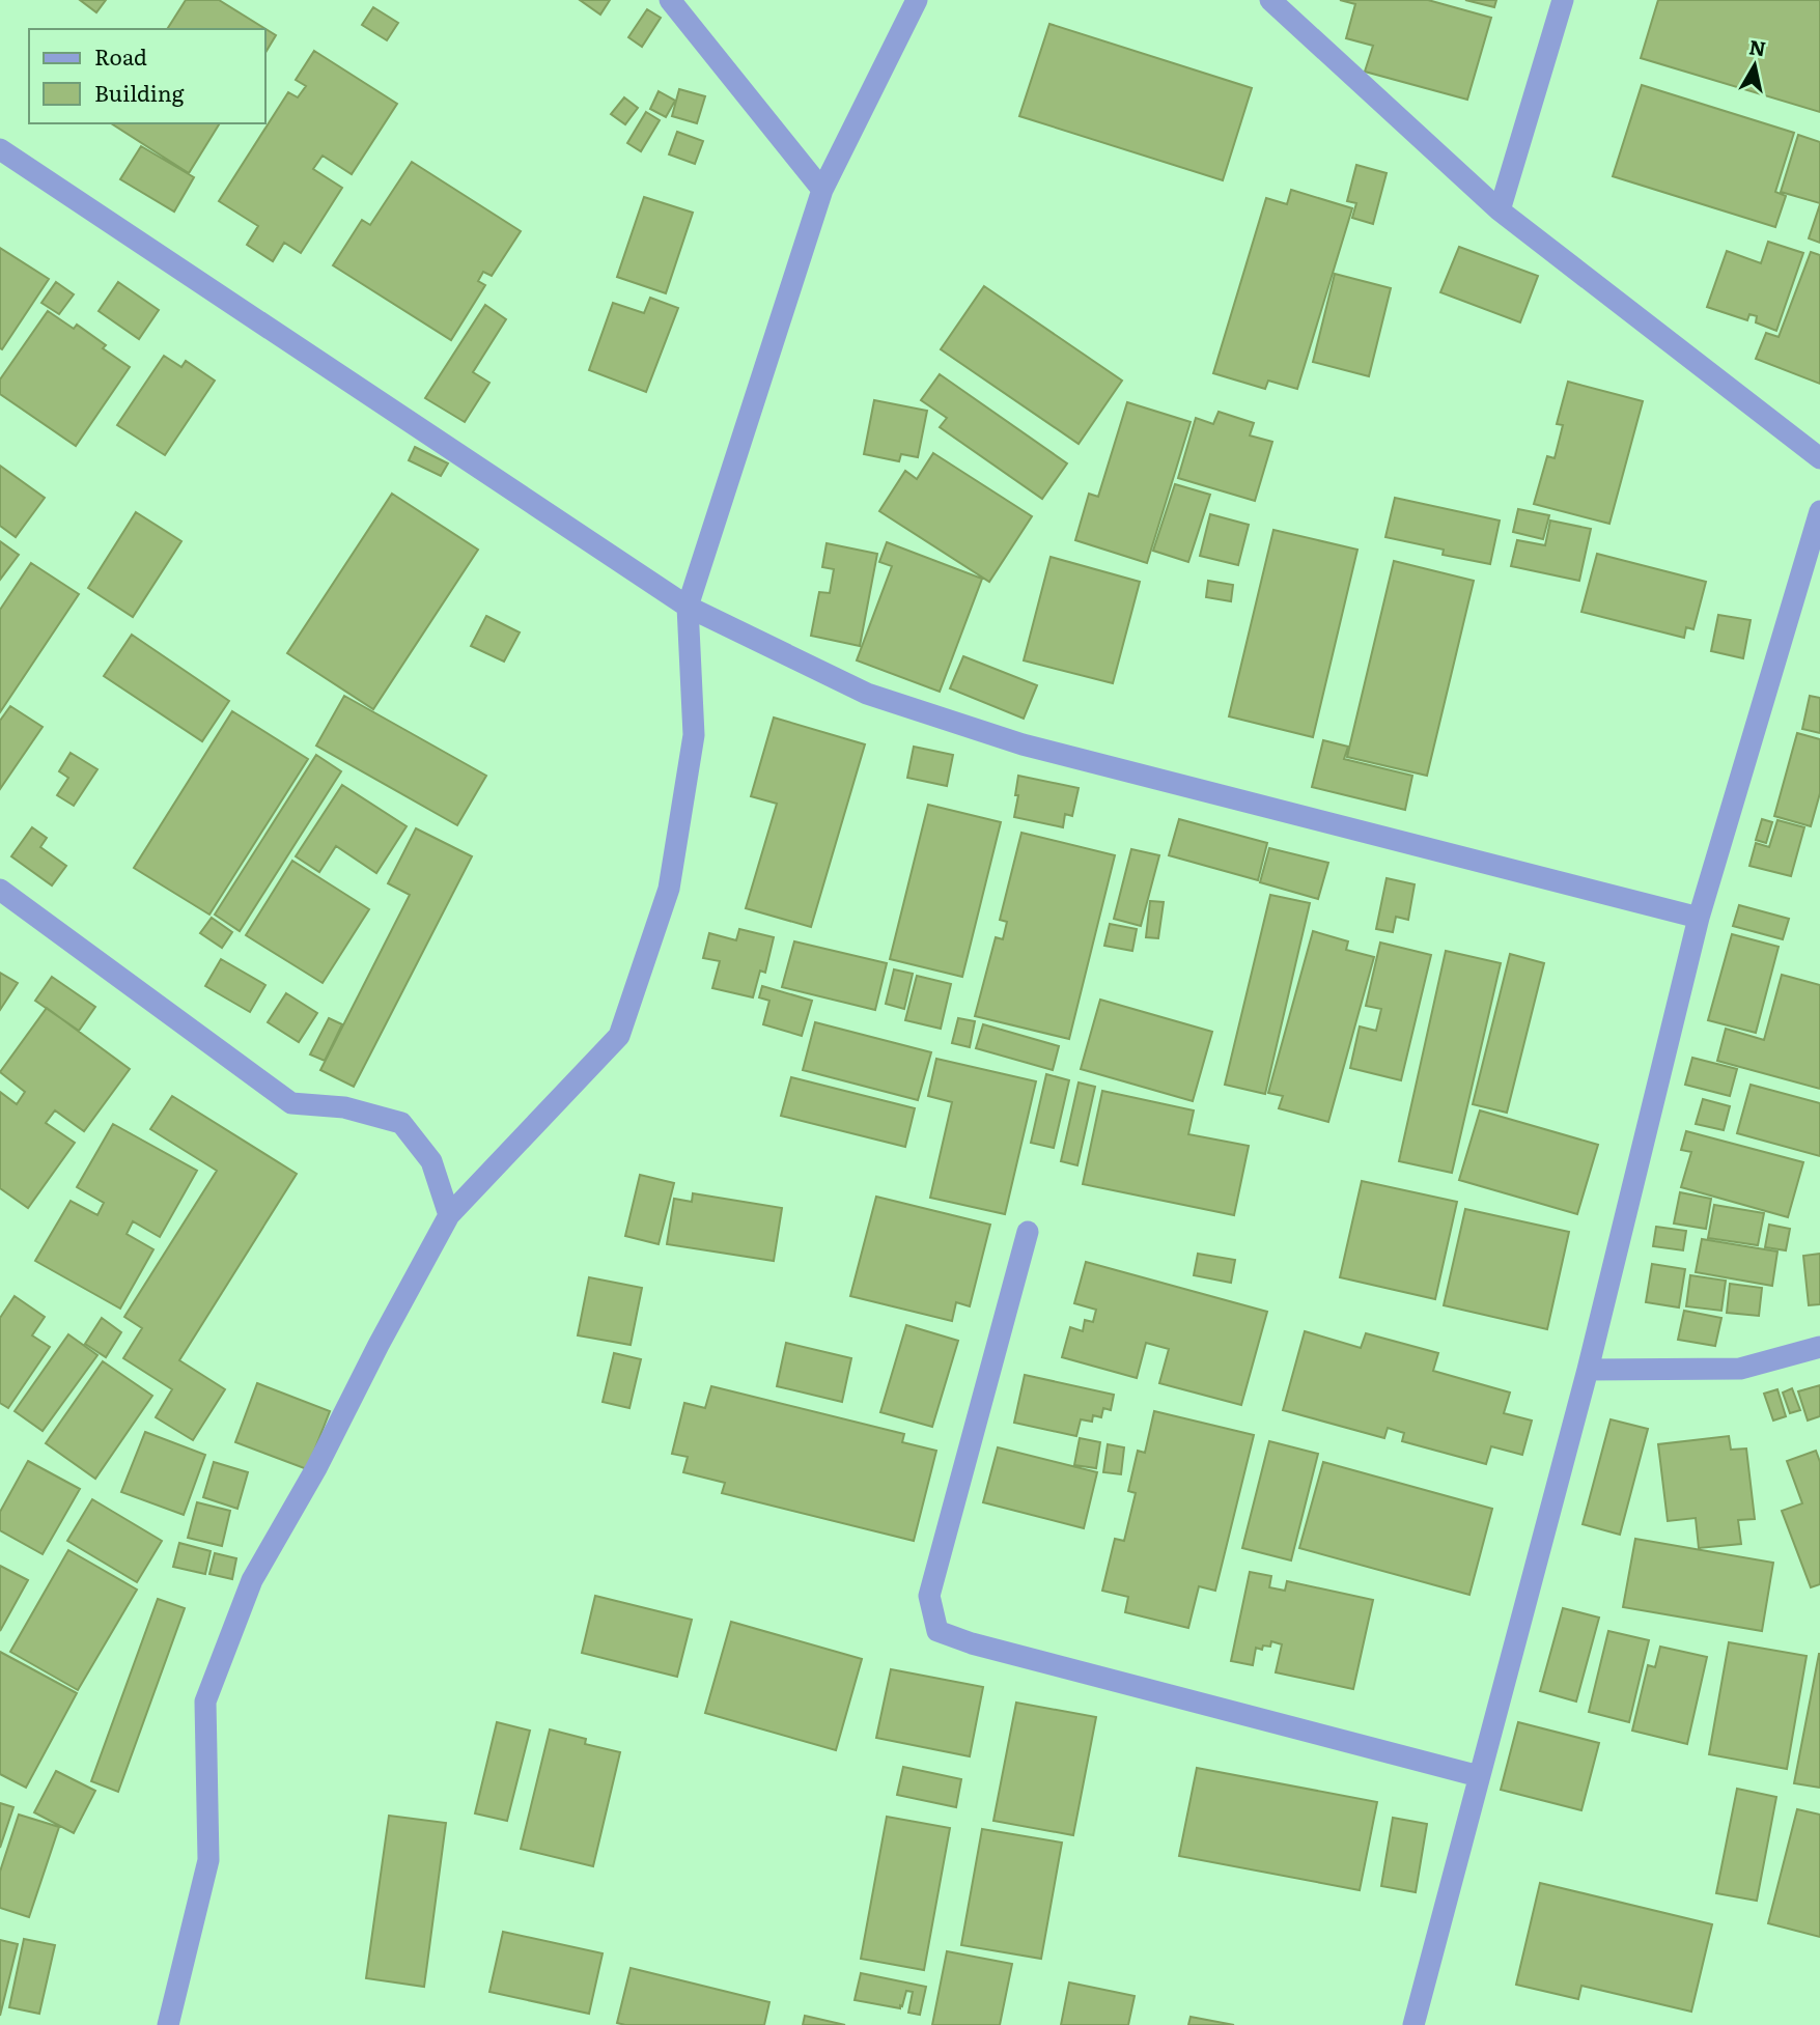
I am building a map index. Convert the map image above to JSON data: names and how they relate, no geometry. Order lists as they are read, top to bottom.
{
  "legend": ["Road", "Building"],
  "north": "top"
}
